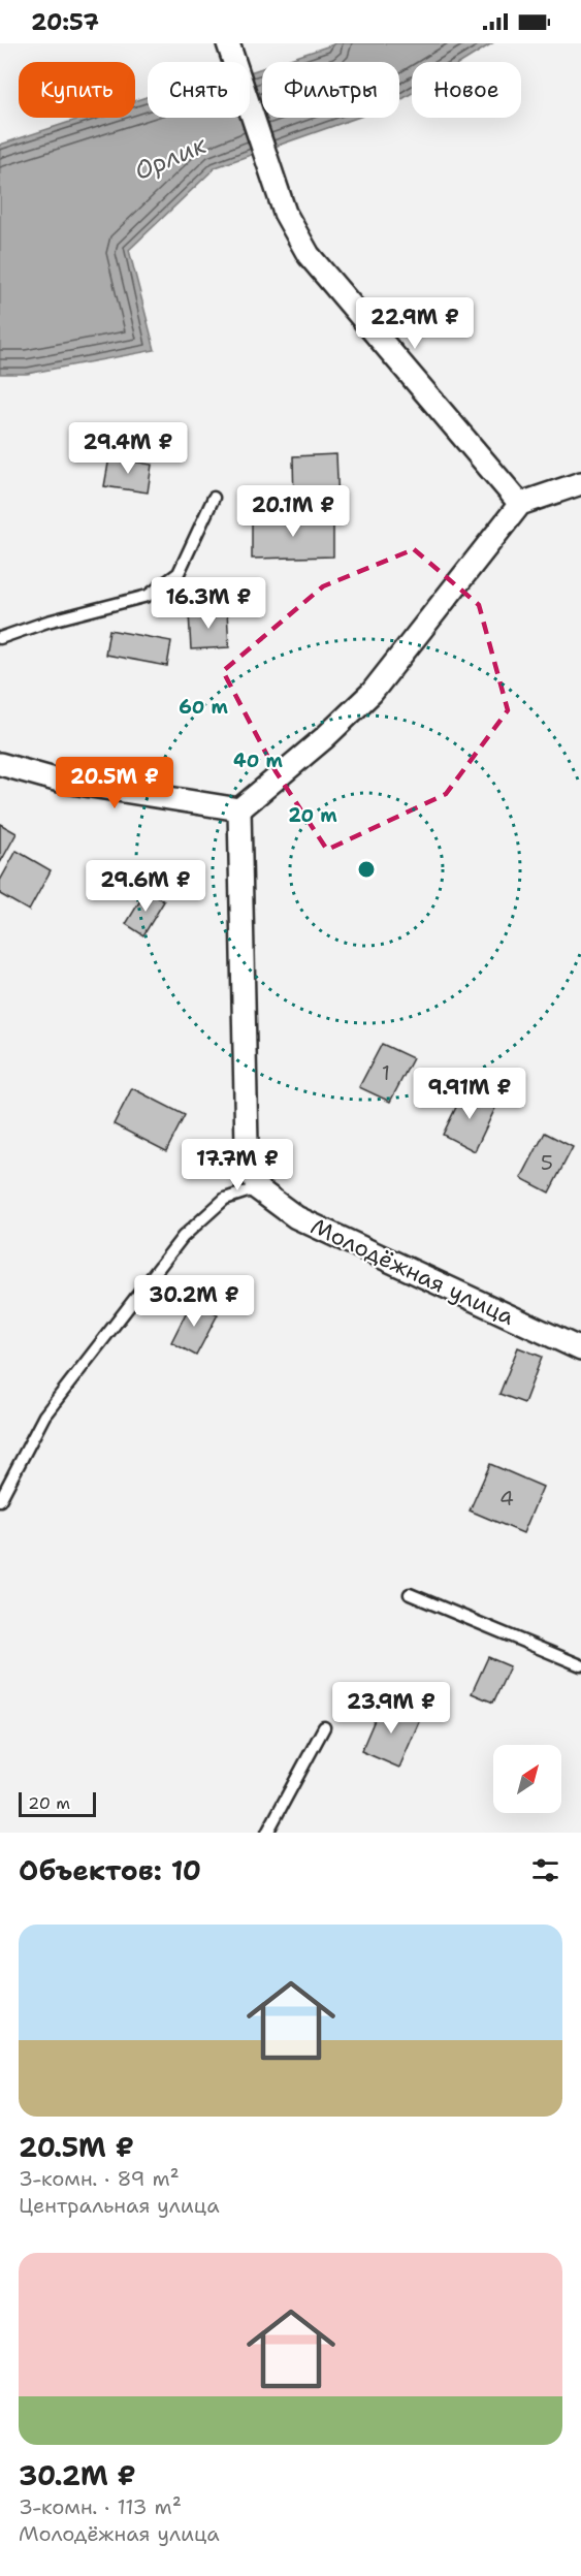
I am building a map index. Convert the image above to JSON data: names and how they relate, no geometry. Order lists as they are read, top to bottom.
{
  "streets": {
    "street": ["Молодёжная улица"]
  },
  "water": ["Орлик"],
  "house_numbers": ["1", "5", "4"],
  "scale_bar": "20 m",
  "north": "top right",
  "page": {
    "status": "20:57",
    "chip": [
      "Купить",
      "Снять",
      "Фильтры",
      "Новое"
    ],
    "price": [
      "22.9M ₽",
      "29.4M ₽",
      "20.1M ₽",
      "16.3M ₽",
      "20.5M ₽",
      "29.6M ₽",
      "9.91M ₽",
      "17.7M ₽",
      "30.2M ₽",
      "23.9M ₽"
    ],
    "scale": "20 m",
    "heading": "Объектов: 10",
    "list": [
      {
        "name": "20.5M ₽",
        "note": "3-комн. · 89 m² · Центральная улица"
      },
      {
        "name": "30.2M ₽",
        "note": "3-комн. · 113 m² · Молодёжная улица"
      }
    ]
  },
  "rings": ["60 m", "40 m", "20 m"]
}
